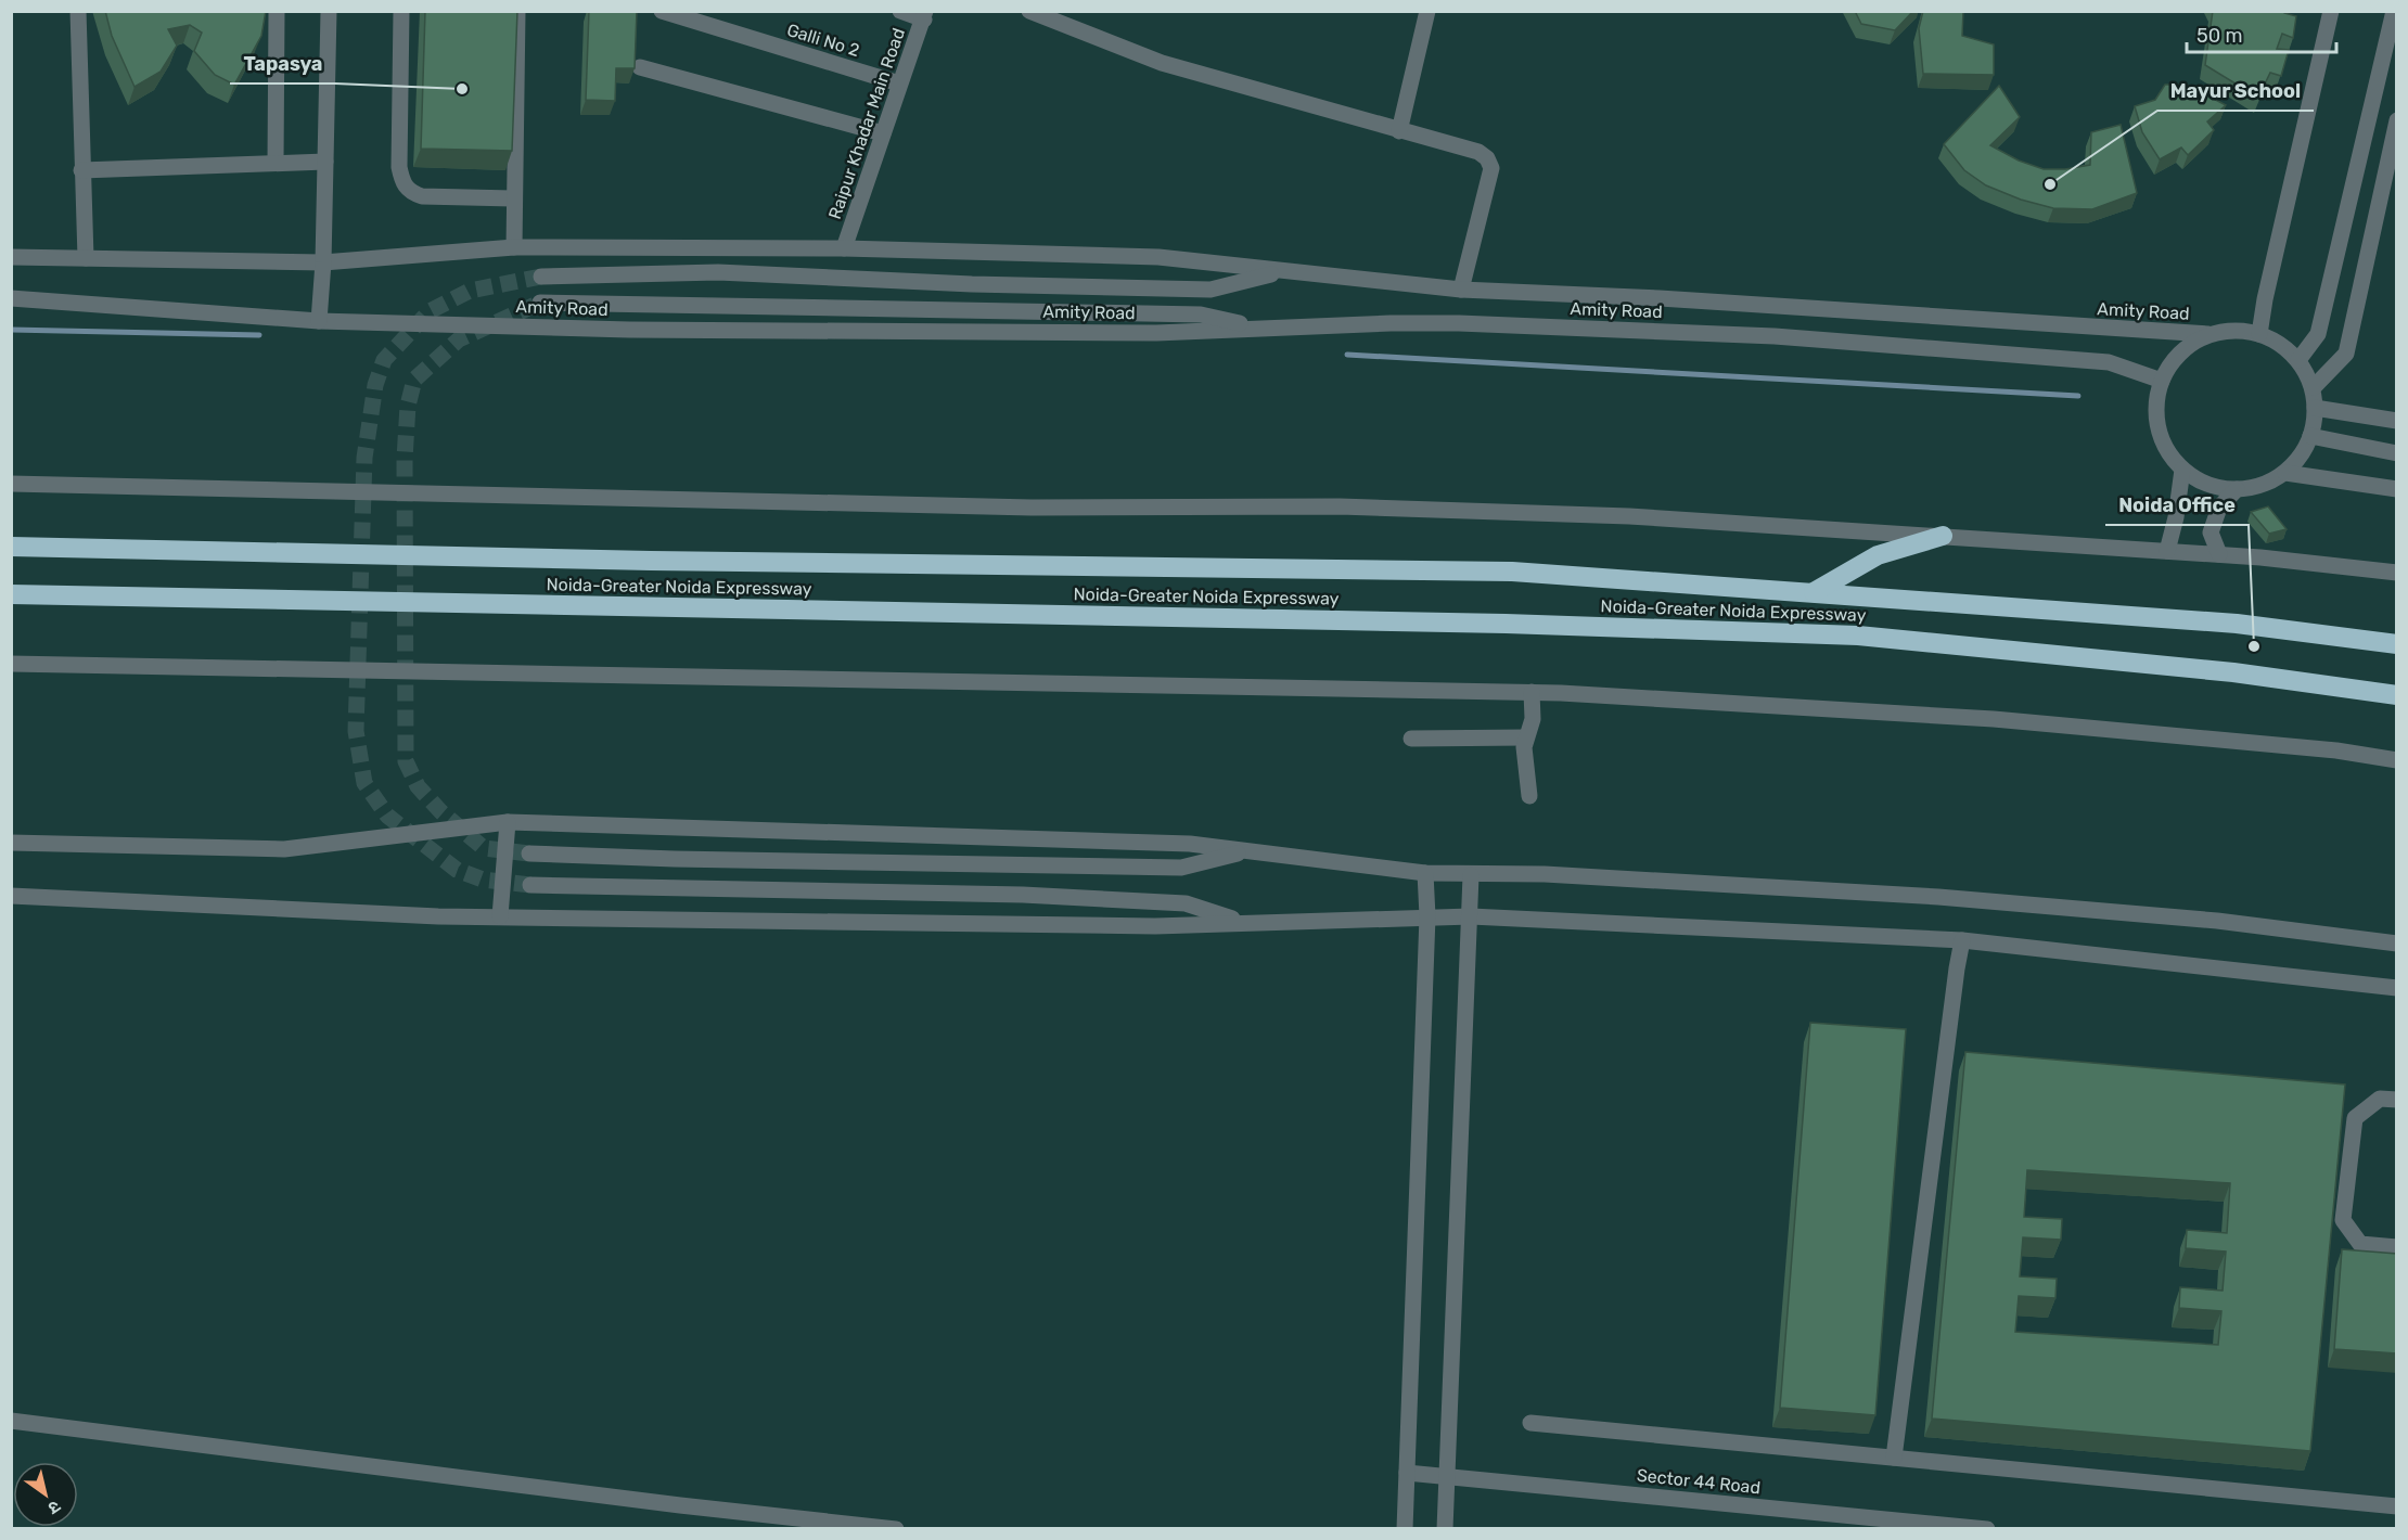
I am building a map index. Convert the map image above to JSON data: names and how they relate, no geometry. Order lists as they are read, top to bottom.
{
  "streets": {
    "highway": ["Noida-Greater Noida Expressway"],
    "street": [
      "Galli No 2",
      "Raipur Khadar Main Road",
      "Amity Road",
      "Sector 44 Road"
    ]
  },
  "crossings": [
    ["Galli No 2", "Raipur Khadar Main Road"],
    ["Raipur Khadar Main Road", "Amity Road"]
  ],
  "places": ["Tapasya", "Mayur School", "Noida Office"],
  "scale_bar": "50 m",
  "north": "bottom right"
}
